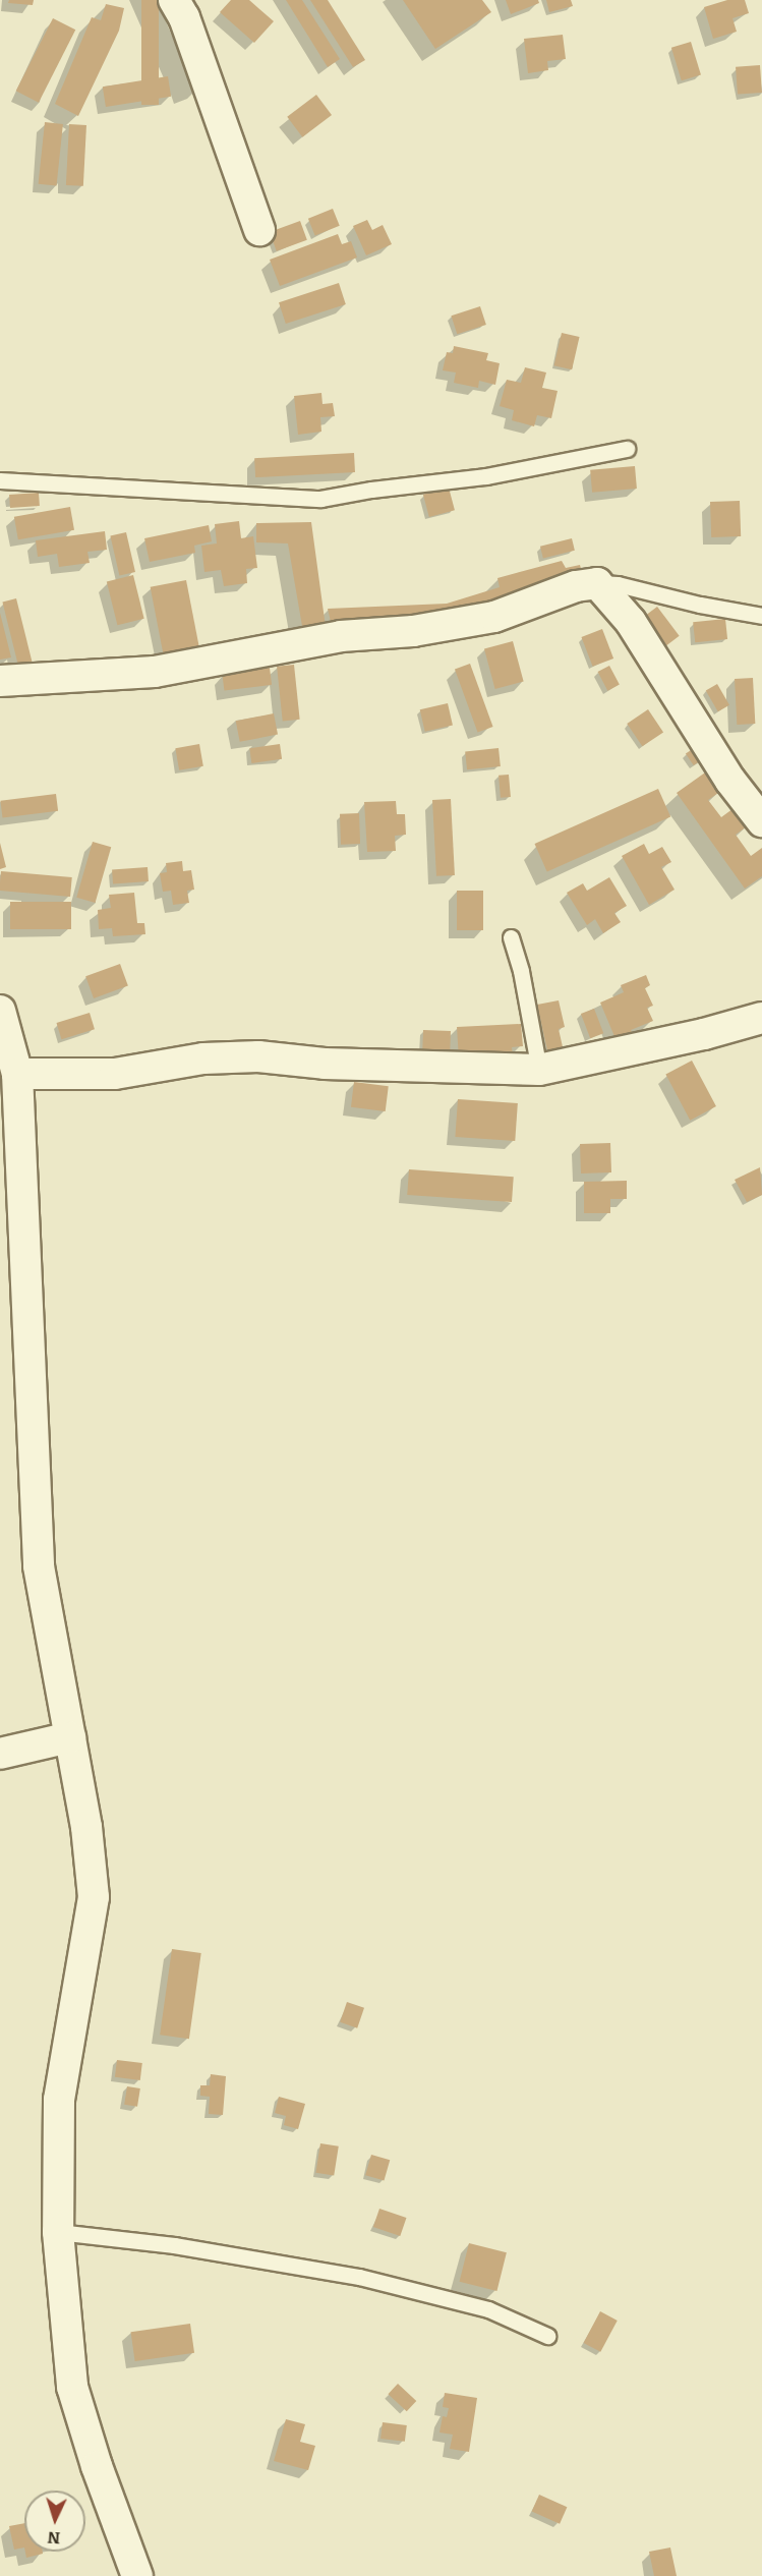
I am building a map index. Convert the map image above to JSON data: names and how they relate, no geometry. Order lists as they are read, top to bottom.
{
  "north": "bottom"
}
